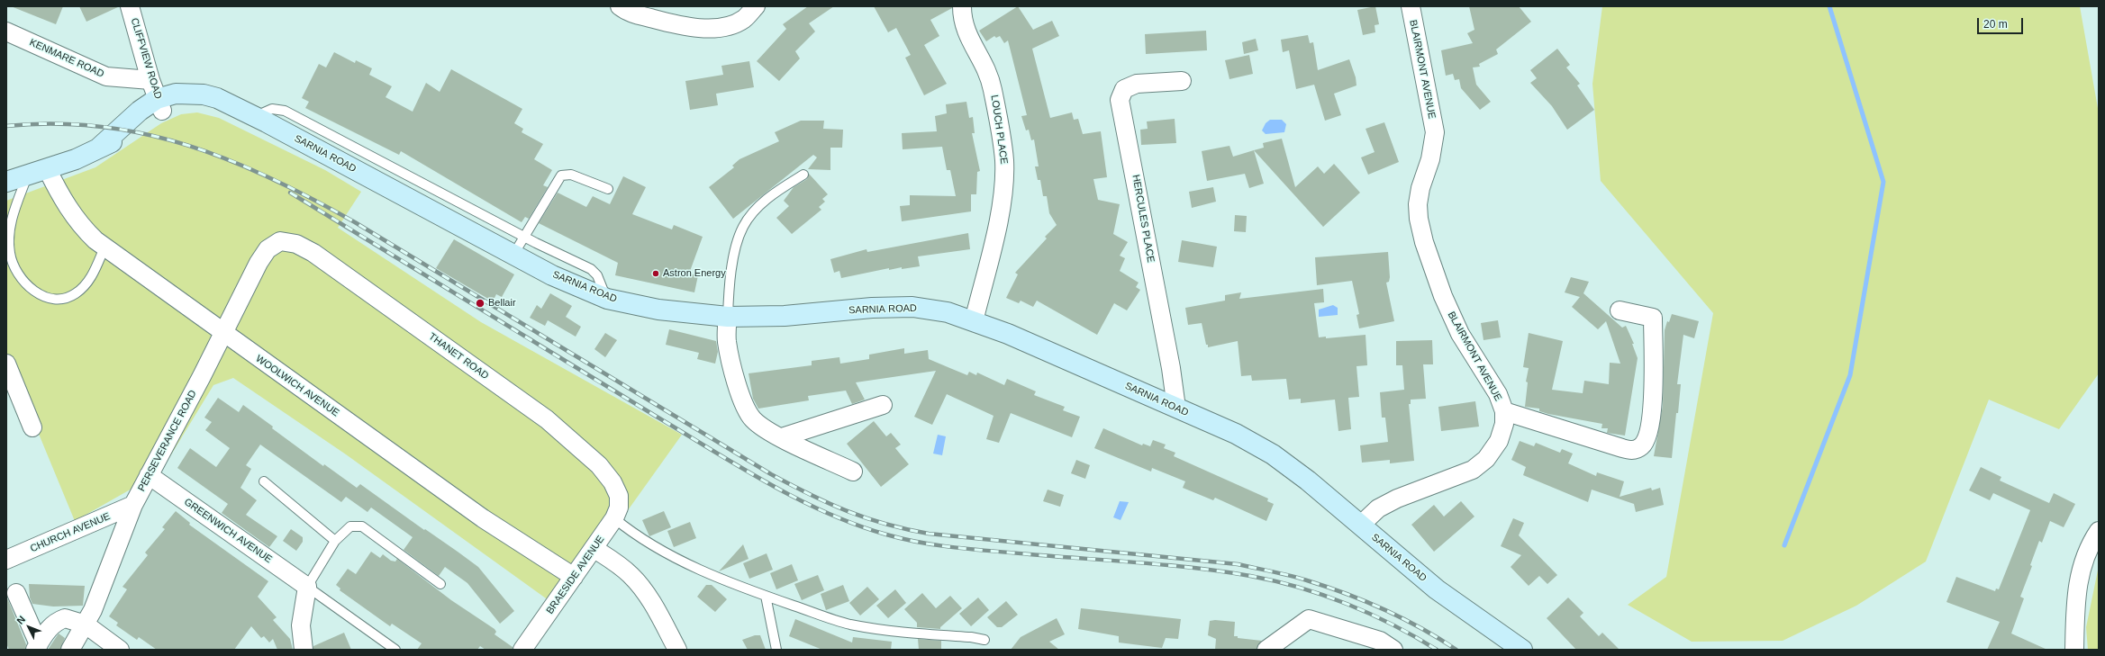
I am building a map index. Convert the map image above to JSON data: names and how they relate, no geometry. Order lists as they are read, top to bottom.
{
  "streets": {
    "main road": ["SARNIA ROAD"],
    "street": [
      "KENMARE ROAD",
      "CLIFFVIEW ROAD",
      "BLAIRMONT AVENUE",
      "LOUCH PLACE",
      "HERCULES PLACE",
      "THANET ROAD",
      "WOOLWICH AVENUE",
      "PERSEVERANCE ROAD",
      "GREENWICH AVENUE",
      "CHURCH AVENUE",
      "BRAESIDE AVENUE"
    ]
  },
  "crossings": [
    ["KENMARE ROAD", "CLIFFVIEW ROAD"],
    ["CLIFFVIEW ROAD", "SARNIA ROAD"],
    ["BLAIRMONT AVENUE", "SARNIA ROAD"],
    ["LOUCH PLACE", "SARNIA ROAD"],
    ["SARNIA ROAD", "HERCULES PLACE"],
    ["SARNIA ROAD", "WOOLWICH AVENUE"],
    ["THANET ROAD", "PERSEVERANCE ROAD"],
    ["THANET ROAD", "BRAESIDE AVENUE"],
    ["WOOLWICH AVENUE", "PERSEVERANCE ROAD"],
    ["WOOLWICH AVENUE", "BRAESIDE AVENUE"],
    ["PERSEVERANCE ROAD", "GREENWICH AVENUE"],
    ["PERSEVERANCE ROAD", "CHURCH AVENUE"]
  ],
  "places": ["Astron Energy", "Bellair"],
  "scale_bar": "20 m",
  "north": "top left"
}
